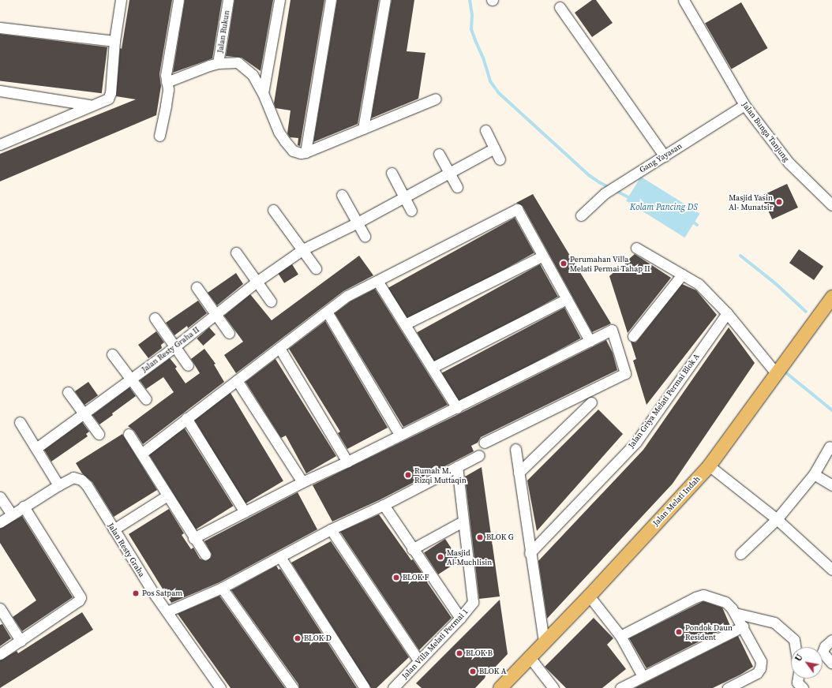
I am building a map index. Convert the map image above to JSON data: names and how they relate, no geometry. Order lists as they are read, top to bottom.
{
  "streets": {
    "main road": ["Jalan Melati Indah"],
    "street": [
      "Jalan Rukun",
      "Jalan Bunga Tanjung",
      "Gang Yayasan",
      "Jalan Resty Graha II",
      "Jalan Griya Melati Permai Blok A",
      "Jalan Resty Graha",
      "Jalan Villa Melati Permai 1"
    ]
  },
  "crossings": [
    ["Jalan Bunga Tanjung", "Gang Yayasan"]
  ],
  "water": ["Kolam Pancing DS"],
  "places": [
    "Masjid Yasin Al- Munatsir",
    "Perumahan Villa Melati Permai Tahap II",
    "Rumah M. Rizqi Muttaqin",
    "BLOK G",
    "Masjid Al-Muchlisin",
    "BLOK F",
    "Pos Satpam",
    "Pondok Daun Resident",
    "BLOK D",
    "BLOK B",
    "BLOK A"
  ],
  "north": "top left"
}
